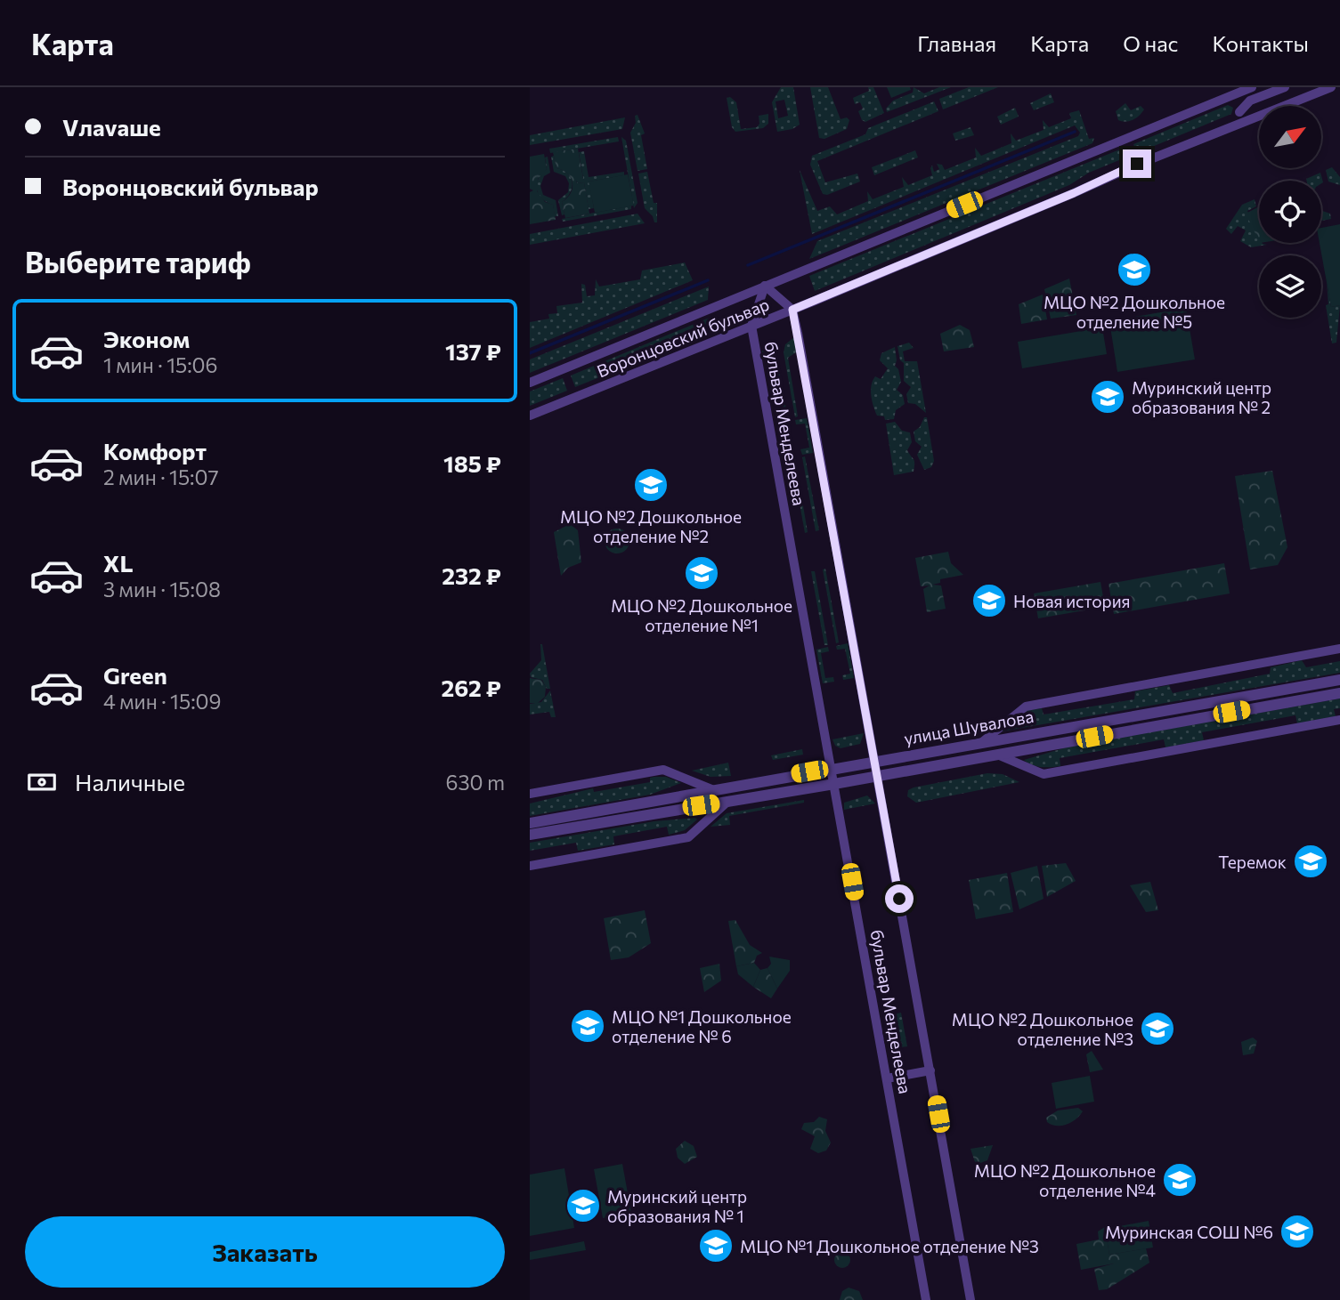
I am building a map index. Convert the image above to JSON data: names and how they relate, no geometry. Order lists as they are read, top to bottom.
{
  "streets": {
    "street": ["Воронцовский бульвар", "бульвар Менделеева", "улица Шувалова"]
  },
  "crossings": [
    ["Воронцовский бульвар", "бульвар Менделеева"],
    ["бульвар Менделеева", "улица Шувалова"]
  ],
  "places": {
    "school or university": [
      "МЦО №2 Дошкольное отделение №5",
      "Муринский центр образования № 2",
      "МЦО №2 Дошкольное отделение №2",
      "МЦО №2 Дошкольное отделение №1",
      "Новая история",
      "Теремок",
      "МЦО №1 Дошкольное отделение № 6",
      "МЦО №2 Дошкольное отделение №3",
      "МЦО №2 Дошкольное отделение №4",
      "Муринский центр образования № 1",
      "Муринская СОШ №6",
      "МЦО №1 Дошкольное отделение №3"
    ]
  },
  "north": "top right",
  "page": {
    "header": "Карта",
    "nav": [
      "Главная",
      "Карта",
      "О нас",
      "Контакты"
    ],
    "banner": ["Vлаvаше", "Воронцовский бульвар"],
    "heading": "Выберите тариф",
    "list": [
      {
        "name": "Эконом",
        "note": "1 мин · 15:06",
        "value": "137 ₽"
      },
      {
        "name": "Комфорт",
        "note": "2 мин · 15:07",
        "value": "185 ₽"
      },
      {
        "name": "XL",
        "note": "3 мин · 15:08",
        "value": "232 ₽"
      },
      {
        "name": "Green",
        "note": "4 мин · 15:09",
        "value": "262 ₽"
      }
    ],
    "pay": ["Наличные", "630 m"],
    "buttons": "Заказать"
  }
}
